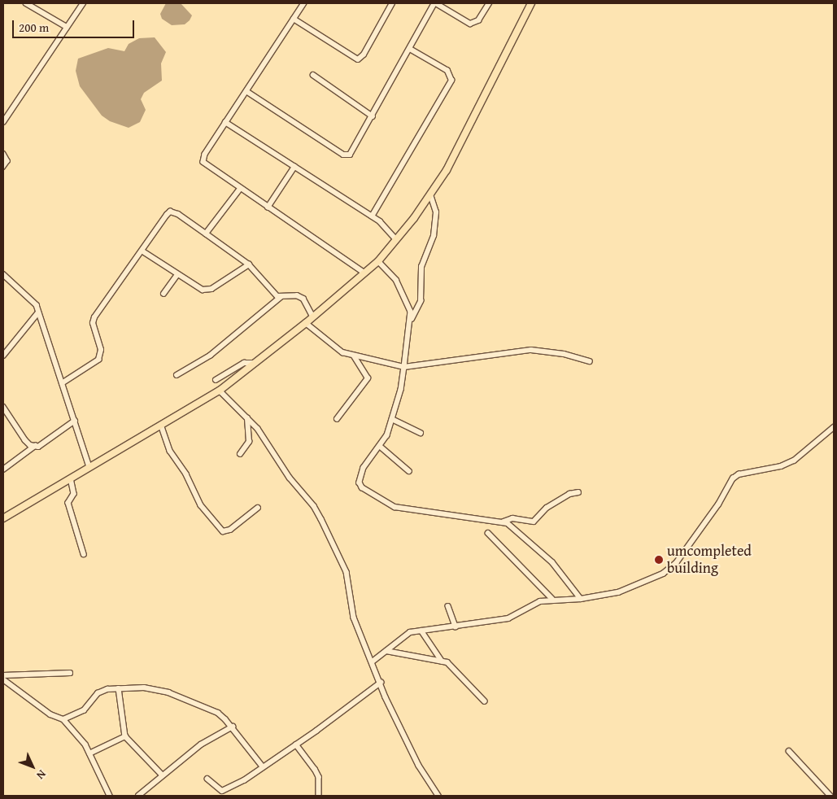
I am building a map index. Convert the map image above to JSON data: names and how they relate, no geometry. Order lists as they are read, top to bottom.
{
  "places": ["umcompleted building"],
  "scale_bar": "200 m",
  "north": "bottom right"
}
